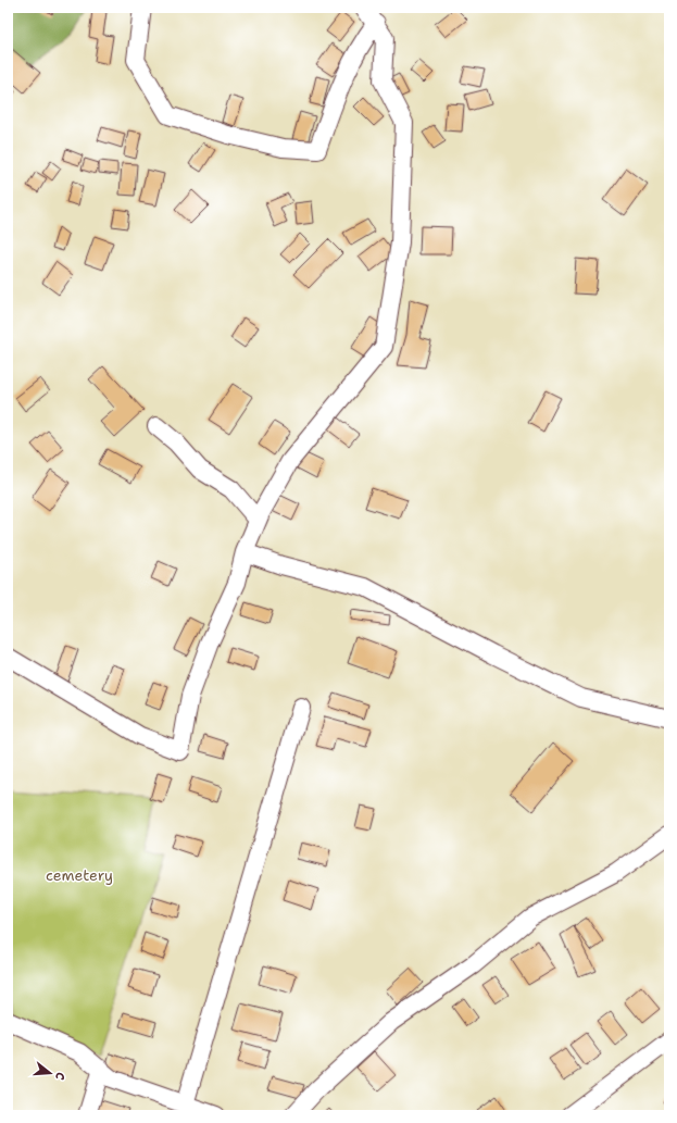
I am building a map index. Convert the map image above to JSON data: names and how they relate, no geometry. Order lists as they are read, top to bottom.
{
  "parks": ["cemetery"],
  "north": "right"
}
